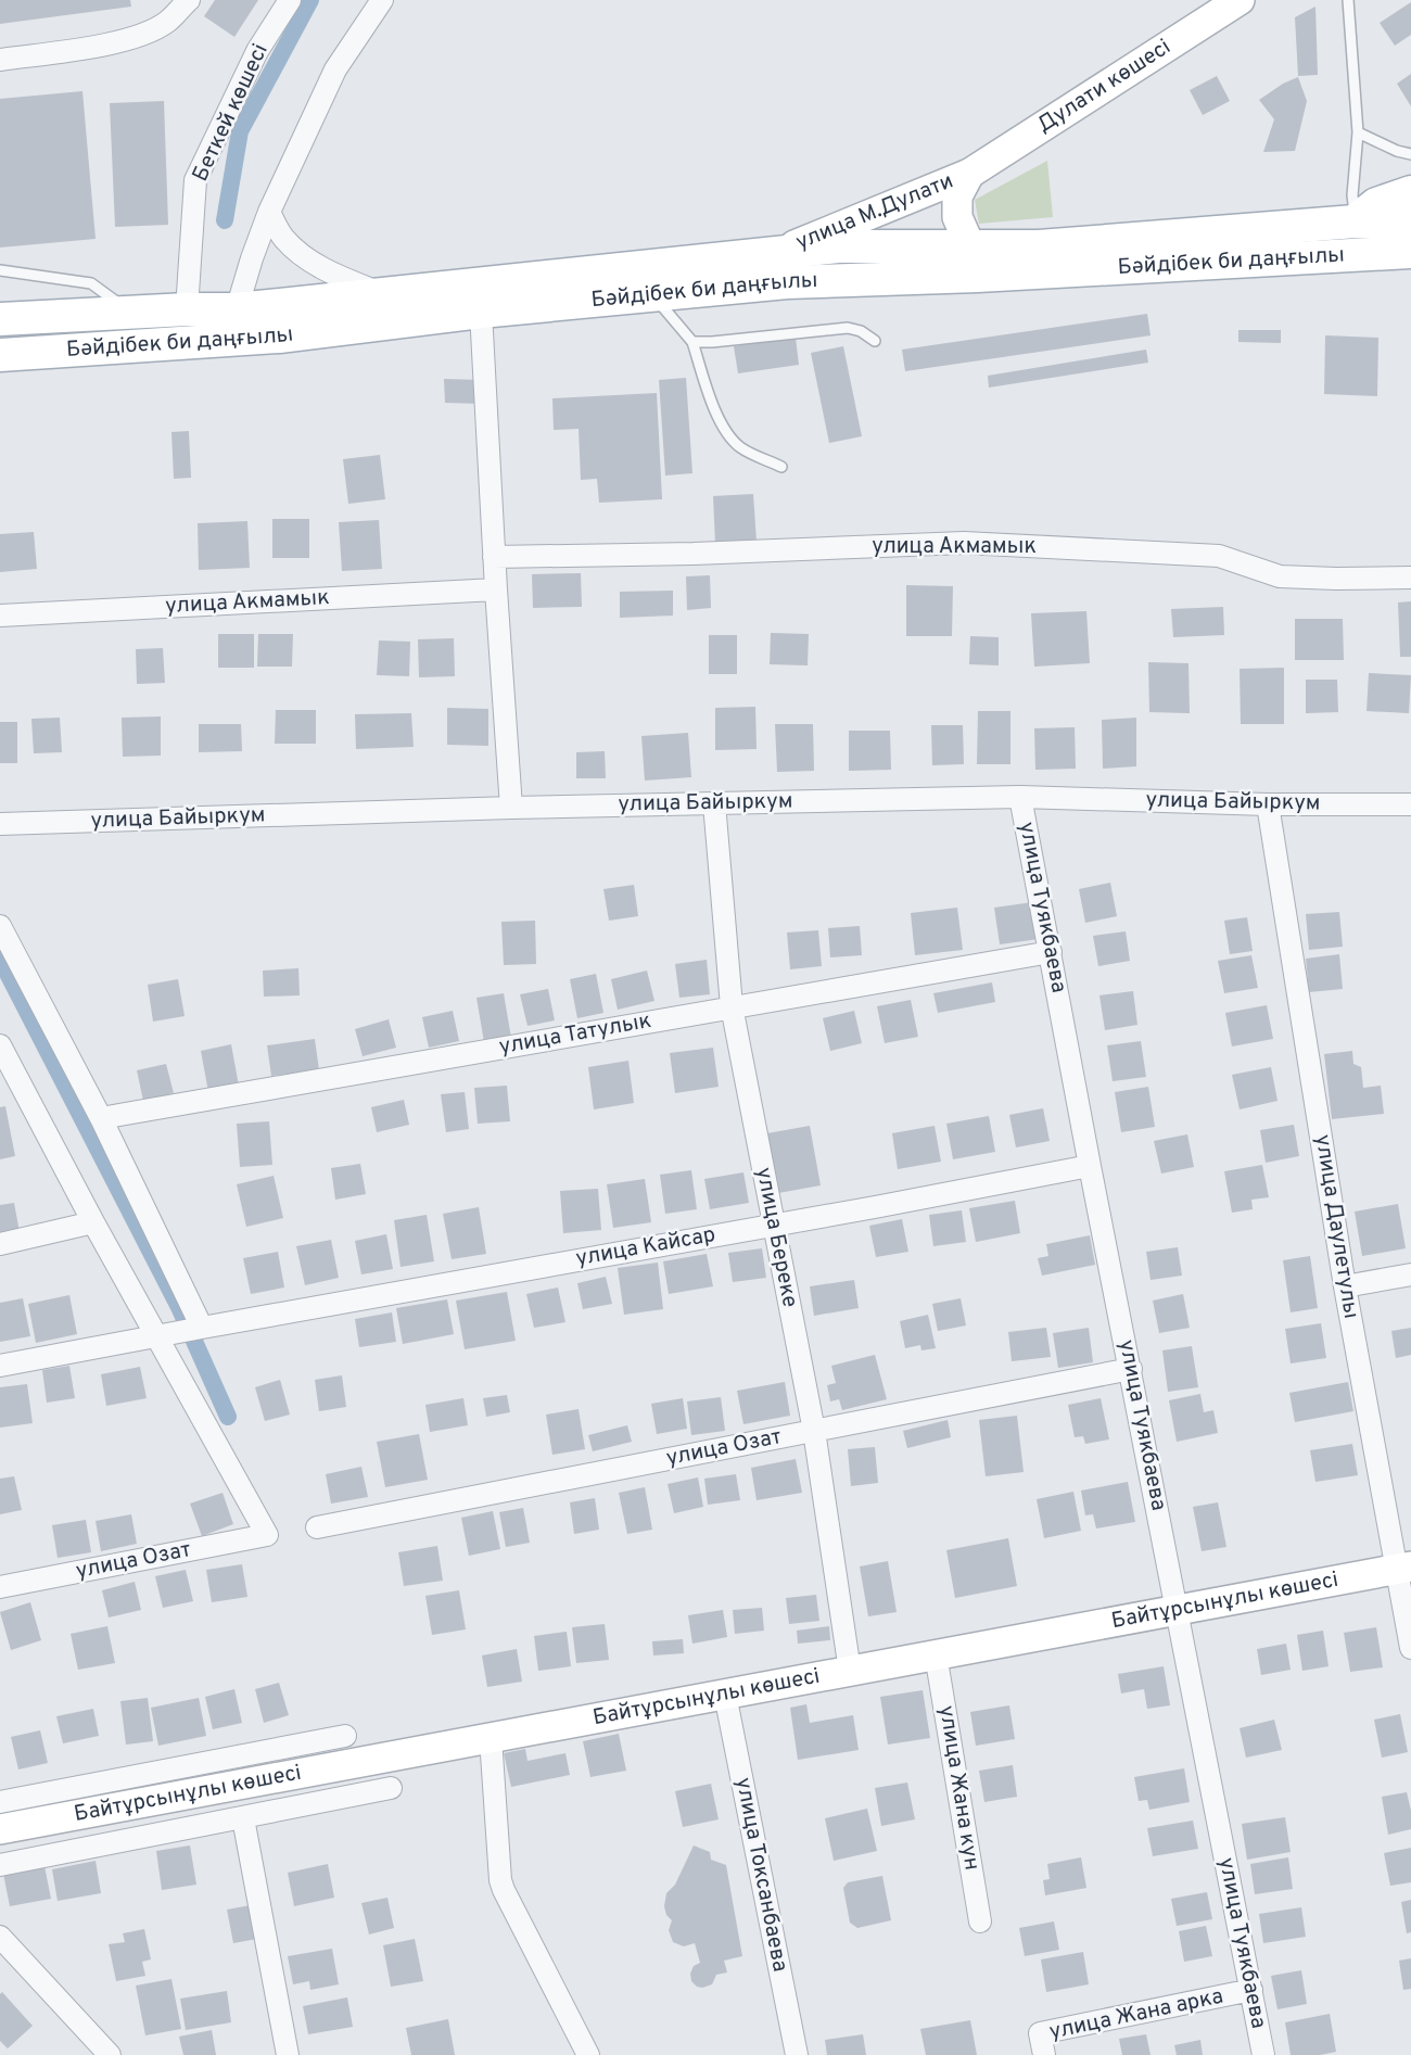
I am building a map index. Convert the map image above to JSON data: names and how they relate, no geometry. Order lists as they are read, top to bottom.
{
  "streets": {
    "main road": [
      "Дулати көшесі",
      "улица М.Дулати",
      "Бәйдібек би даңғылы",
      "Байтұрсынұлы көшесі"
    ],
    "street": [
      "Беткей көшесі",
      "улица Акмамык",
      "улица Байыркум",
      "улица Туякбаева",
      "улица Татулык",
      "улица Даулетулы",
      "улица Береке",
      "улица Кайсар",
      "улица Озат",
      "улица Жана кун",
      "улица Токсанбаева",
      "улица Жана арка"
    ]
  },
  "crossings": [
    ["Дулати көшесі", "улица М.Дулати"],
    ["Беткей көшесі", "Бәйдібек би даңғылы"],
    ["улица М.Дулати", "Бәйдібек би даңғылы"],
    ["улица Байыркум", "улица Туякбаева"],
    ["улица Байыркум", "улица Даулетулы"],
    ["улица Байыркум", "улица Береке"],
    ["улица Туякбаева", "улица Татулык"],
    ["улица Туякбаева", "улица Кайсар"],
    ["улица Туякбаева", "улица Озат"],
    ["улица Туякбаева", "Байтұрсынұлы көшесі"],
    ["улица Туякбаева", "улица Жана арка"],
    ["улица Татулык", "улица Береке"],
    ["улица Даулетулы", "Байтұрсынұлы көшесі"],
    ["улица Береке", "улица Кайсар"],
    ["улица Береке", "улица Озат"],
    ["улица Береке", "Байтұрсынұлы көшесі"],
    ["улица Кайсар", "улица Озат"],
    ["Байтұрсынұлы көшесі", "улица Жана кун"],
    ["Байтұрсынұлы көшесі", "улица Токсанбаева"]
  ]
}
